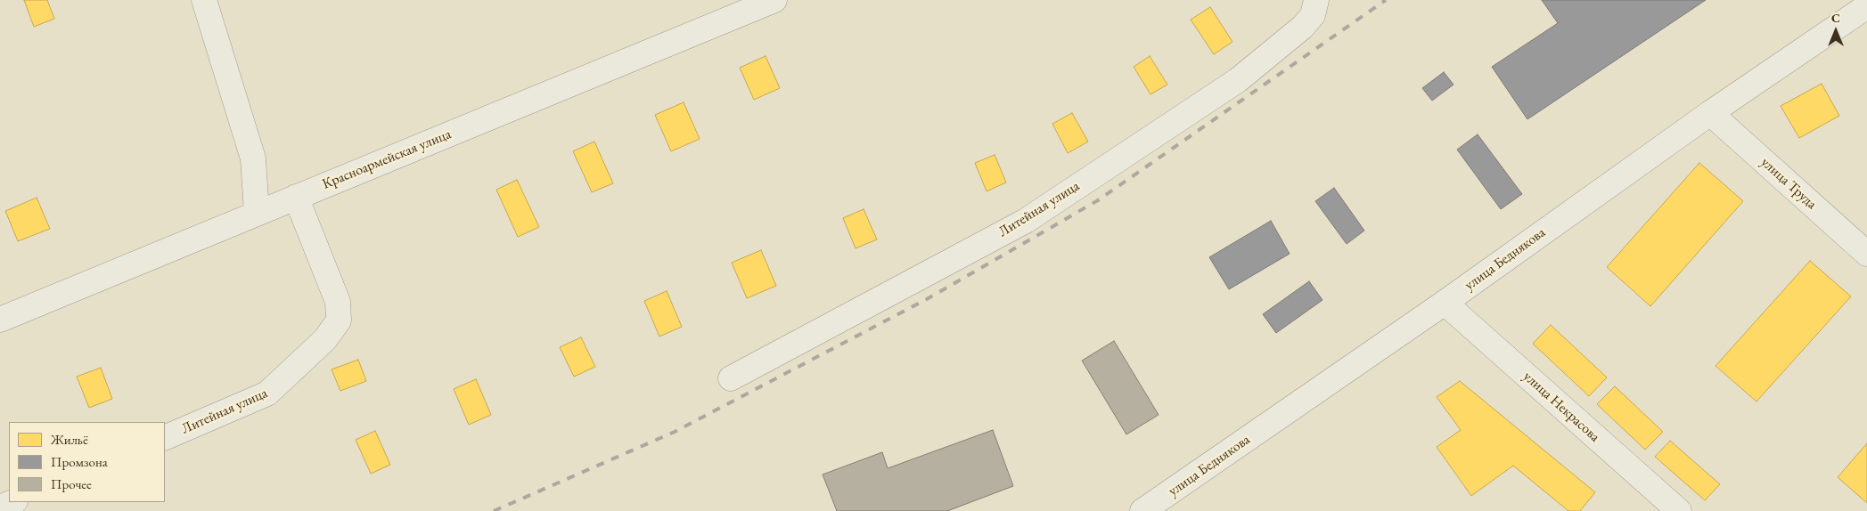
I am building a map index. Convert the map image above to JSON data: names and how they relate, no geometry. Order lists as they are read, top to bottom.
{
  "streets": {
    "street": [
      "Красноармейская улица",
      "улица Труда",
      "Литейная улица",
      "улица Беднякова",
      "улица Некрасова"
    ]
  },
  "crossings": [
    ["Красноармейская улица", "Литейная улица"],
    ["улица Труда", "улица Беднякова"],
    ["улица Беднякова", "улица Некрасова"]
  ],
  "legend": ["Жильё", "Промзона", "Прочее"],
  "north": "top"
}
